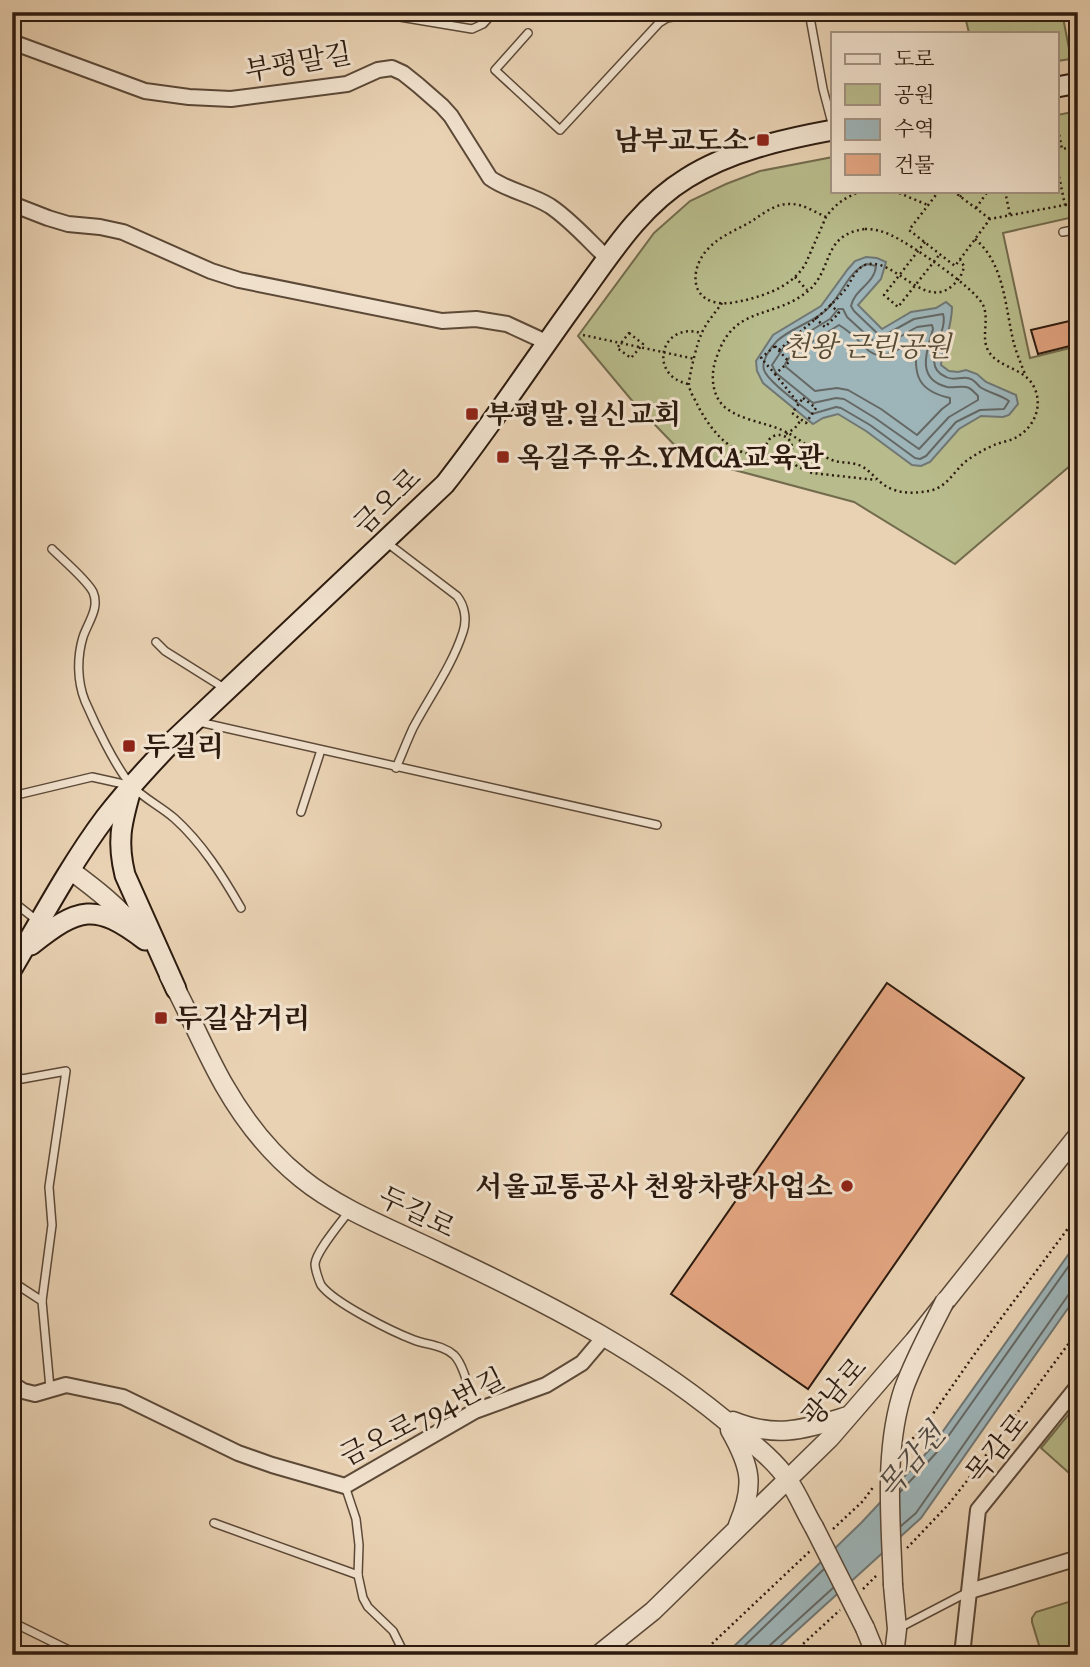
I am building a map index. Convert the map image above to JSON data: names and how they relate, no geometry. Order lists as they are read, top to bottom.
{
  "streets": {
    "main road": ["금오로"],
    "street": [
      "부평말길",
      "두길로",
      "광남로",
      "금오로794번길",
      "목감로"
    ]
  },
  "crossings": [
    ["부평말길", "금오로"],
    ["금오로", "두길로"],
    ["두길로", "광남로"],
    ["두길로", "금오로794번길"]
  ],
  "water": ["목감천"],
  "parks": ["천왕 근린공원"],
  "places": {
    "transit": [
      "남부교도소",
      "부평말.일신교회",
      "옥길주유소.YMCA교육관",
      "두길리",
      "두길삼거리"
    ],
    "other": ["서울교통공사 천왕차량사업소"]
  },
  "legend": [
    "도로",
    "공원",
    "수역",
    "건물"
  ]
}
